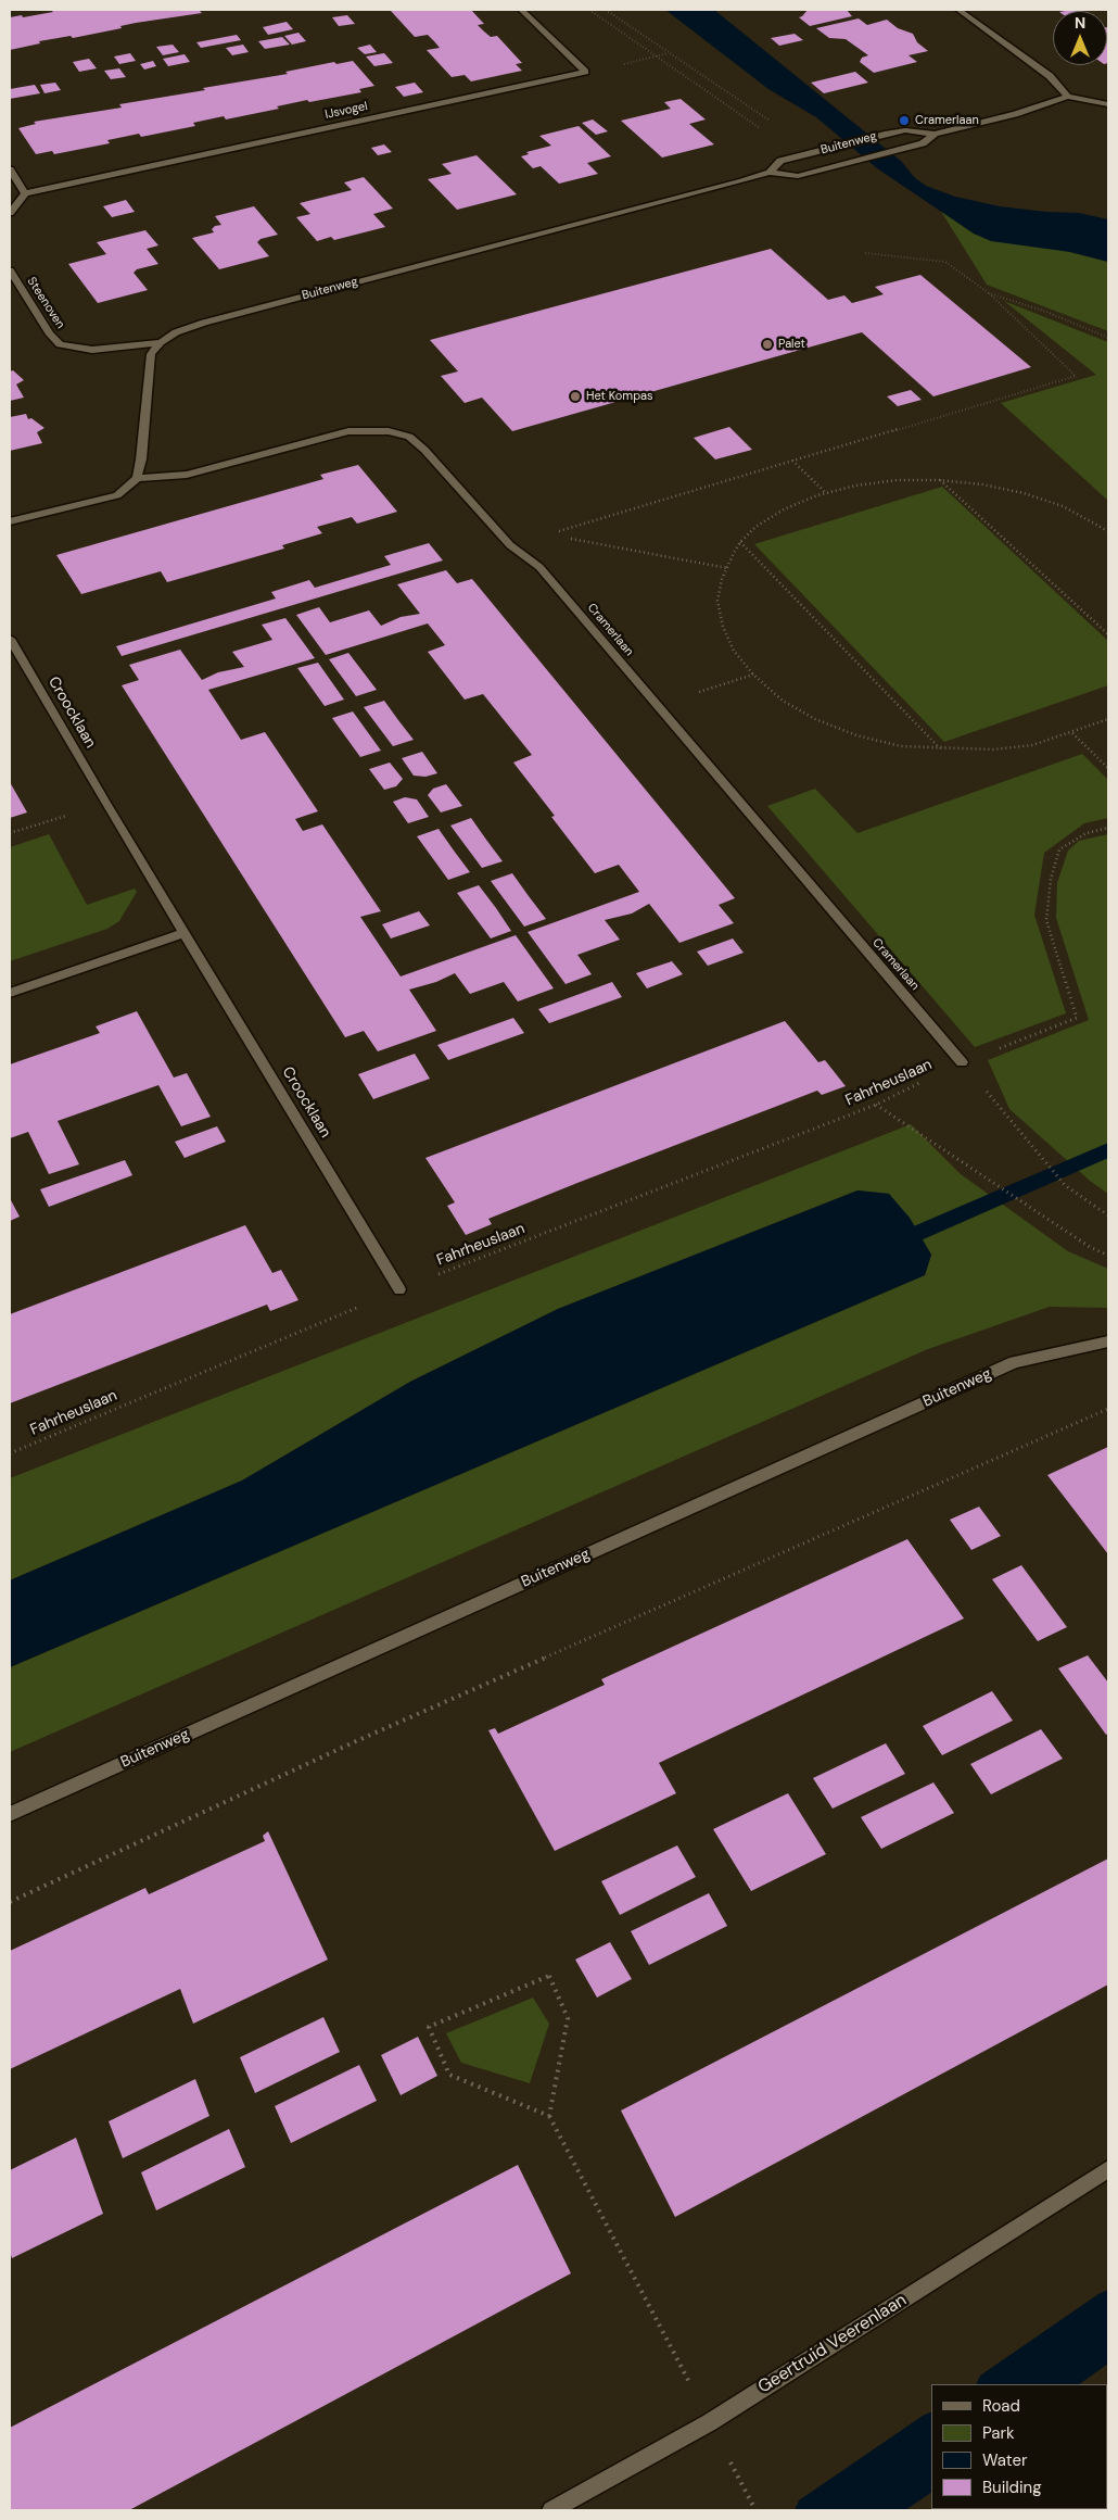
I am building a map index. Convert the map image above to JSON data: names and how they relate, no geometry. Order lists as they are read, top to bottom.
{
  "streets": {
    "street": [
      "IJsvogel",
      "Buitenweg",
      "Steenoven",
      "Cramerlaan",
      "Croocklaan",
      "Geertruid Veerenlaan"
    ],
    "path": ["Fahrheuslaan"]
  },
  "crossings": [
    ["Buitenweg", "Steenoven"],
    ["Cramerlaan", "Fahrheuslaan"],
    ["Croocklaan", "Fahrheuslaan"]
  ],
  "places": ["Cramerlaan", "Palet", "Het Kompas"],
  "legend": [
    "Road",
    "Park",
    "Water",
    "Building"
  ],
  "north": "top"
}
